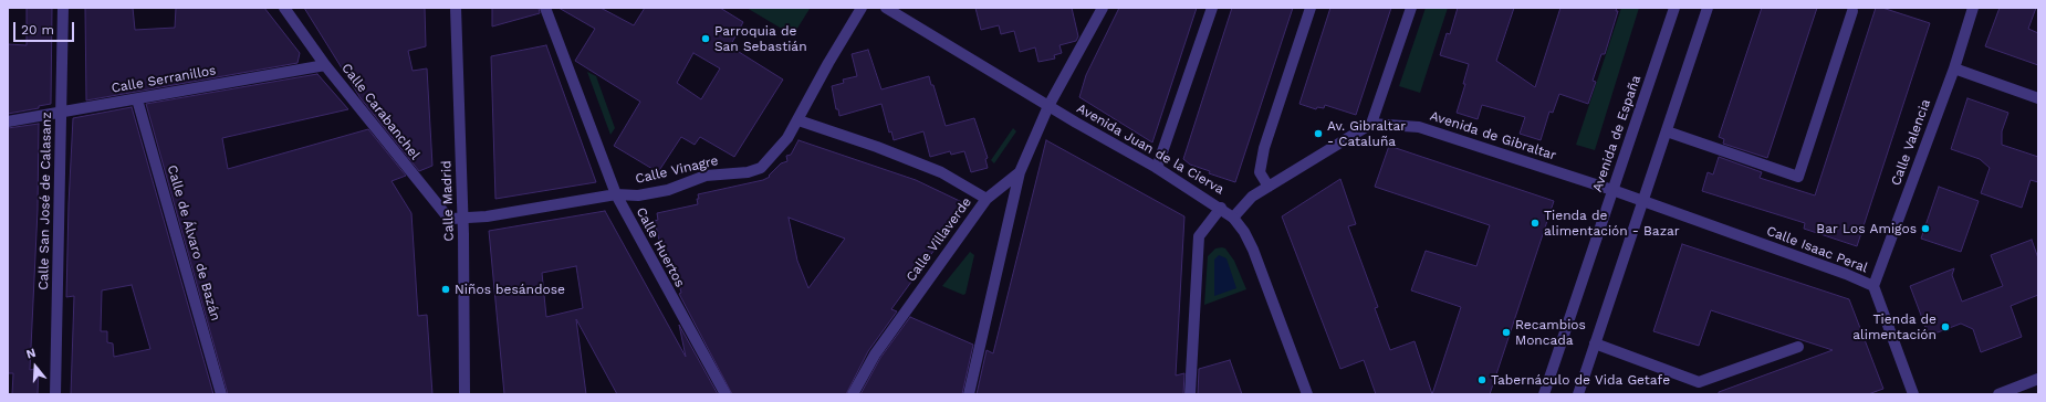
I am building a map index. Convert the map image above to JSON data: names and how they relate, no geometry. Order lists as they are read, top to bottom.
{
  "streets": {
    "street": [
      "Calle Serranillos",
      "Calle Carabanchel",
      "Avenida de España",
      "Avenida de Gibraltar",
      "Calle Valencia",
      "Avenida Juan de la Cierva",
      "Calle Vinagre",
      "Calle San José de Calasanz",
      "Calle Madrid",
      "Calle Villaverde",
      "Calle de Álvaro de Bazán",
      "Calle Huertos",
      "Calle Isaac Peral"
    ]
  },
  "crossings": [
    ["Calle Serranillos", "Calle Carabanchel"],
    ["Calle Serranillos", "Calle San José de Calasanz"],
    ["Calle Serranillos", "Calle de Álvaro de Bazán"],
    ["Calle Carabanchel", "Calle Vinagre"],
    ["Calle Carabanchel", "Calle Madrid"],
    ["Avenida de España", "Avenida de Gibraltar"],
    ["Avenida de Gibraltar", "Calle Isaac Peral"],
    ["Calle Valencia", "Calle Isaac Peral"],
    ["Avenida Juan de la Cierva", "Calle Villaverde"],
    ["Calle Vinagre", "Calle Madrid"],
    ["Calle Vinagre", "Calle Huertos"]
  ],
  "places": [
    "Parroquia de San Sebastián",
    "Av. Gibraltar - Cataluña",
    "Tienda de alimentación - Bazar",
    "Bar Los Amigos",
    "Niños besándose",
    "Tienda de alimentación",
    "Recambios Moncada",
    "Tabernáculo de Vida Getafe"
  ],
  "scale_bar": "20 m",
  "north": "top"
}
